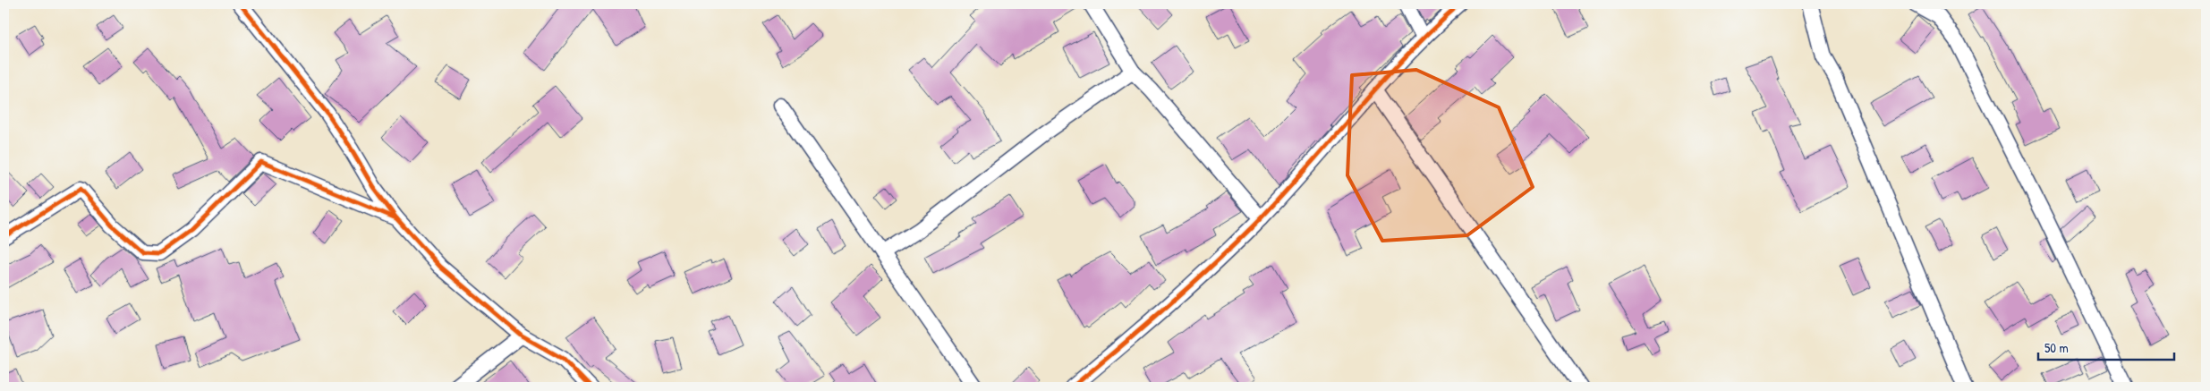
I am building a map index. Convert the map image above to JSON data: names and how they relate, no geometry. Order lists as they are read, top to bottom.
{
  "scale_bar": "50 m"
}
